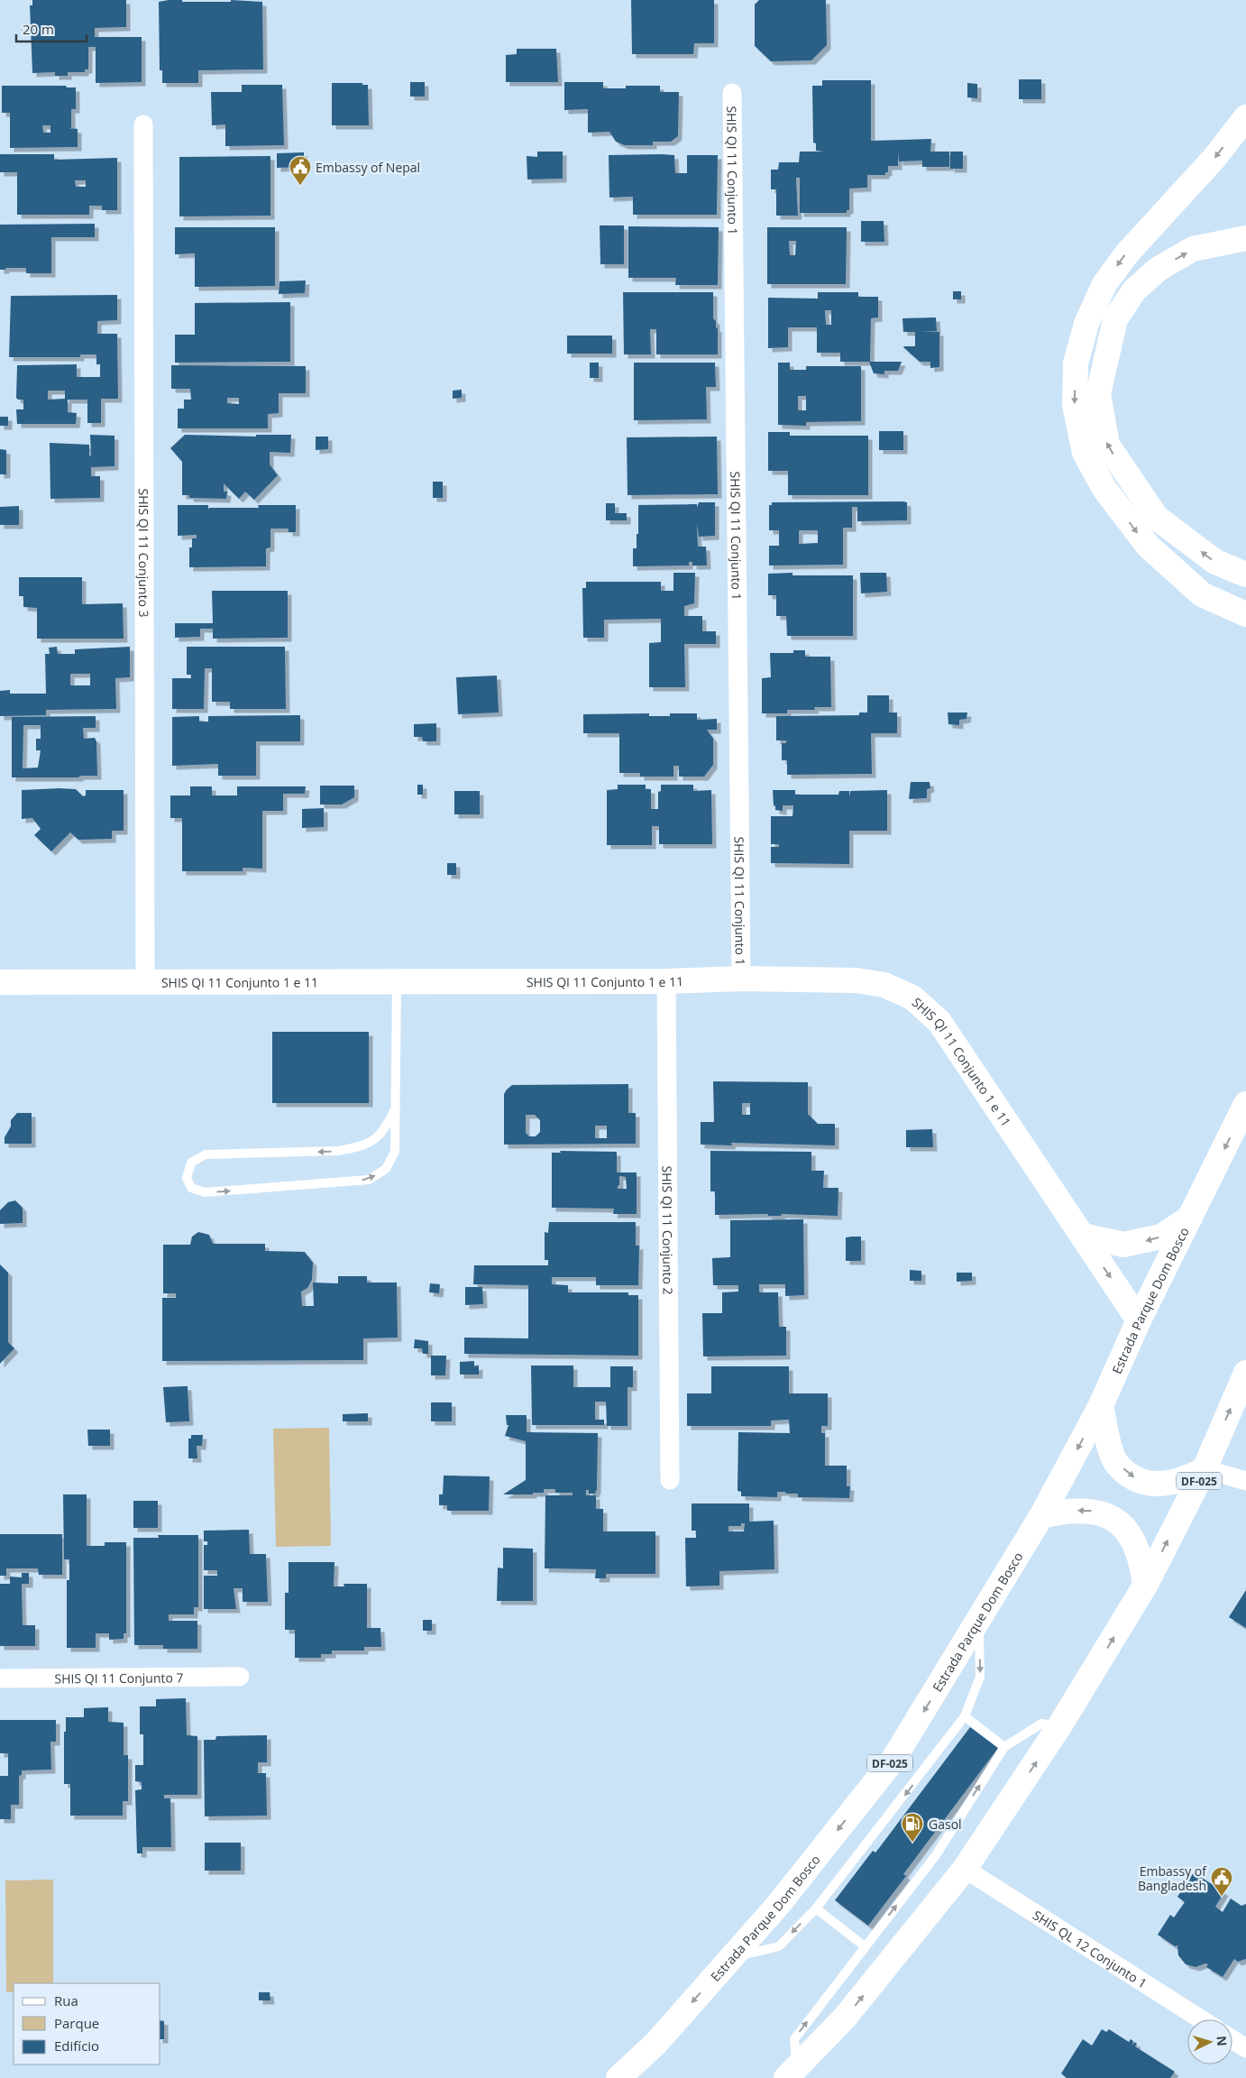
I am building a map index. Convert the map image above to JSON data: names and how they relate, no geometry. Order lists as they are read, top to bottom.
{
  "streets": {
    "main road": ["SHIS QI 11 Conjunto 1 e 11", "Estrada Parque Dom Bosco", "DF-025"],
    "street": [
      "SHIS QI 11 Conjunto 1",
      "SHIS QI 11 Conjunto 3",
      "SHIS QI 11 Conjunto 2",
      "SHIS QI 11 Conjunto 7",
      "SHIS QL 12 Conjunto 1"
    ]
  },
  "crossings": [
    ["SHIS QI 11 Conjunto 1", "SHIS QI 11 Conjunto 1 e 11"],
    ["SHIS QI 11 Conjunto 3", "SHIS QI 11 Conjunto 1 e 11"],
    ["SHIS QI 11 Conjunto 1 e 11", "SHIS QI 11 Conjunto 2"],
    ["SHIS QI 11 Conjunto 1 e 11", "Estrada Parque Dom Bosco"],
    ["DF-025", "SHIS QL 12 Conjunto 1"]
  ],
  "places": {
    "public building": ["Embassy of Nepal", "Embassy of Bangladesh"],
    "fuel station": ["Gasol"]
  },
  "legend": ["Rua", "Parque", "Edifício"],
  "scale_bar": "20 m",
  "north": "right"
}
